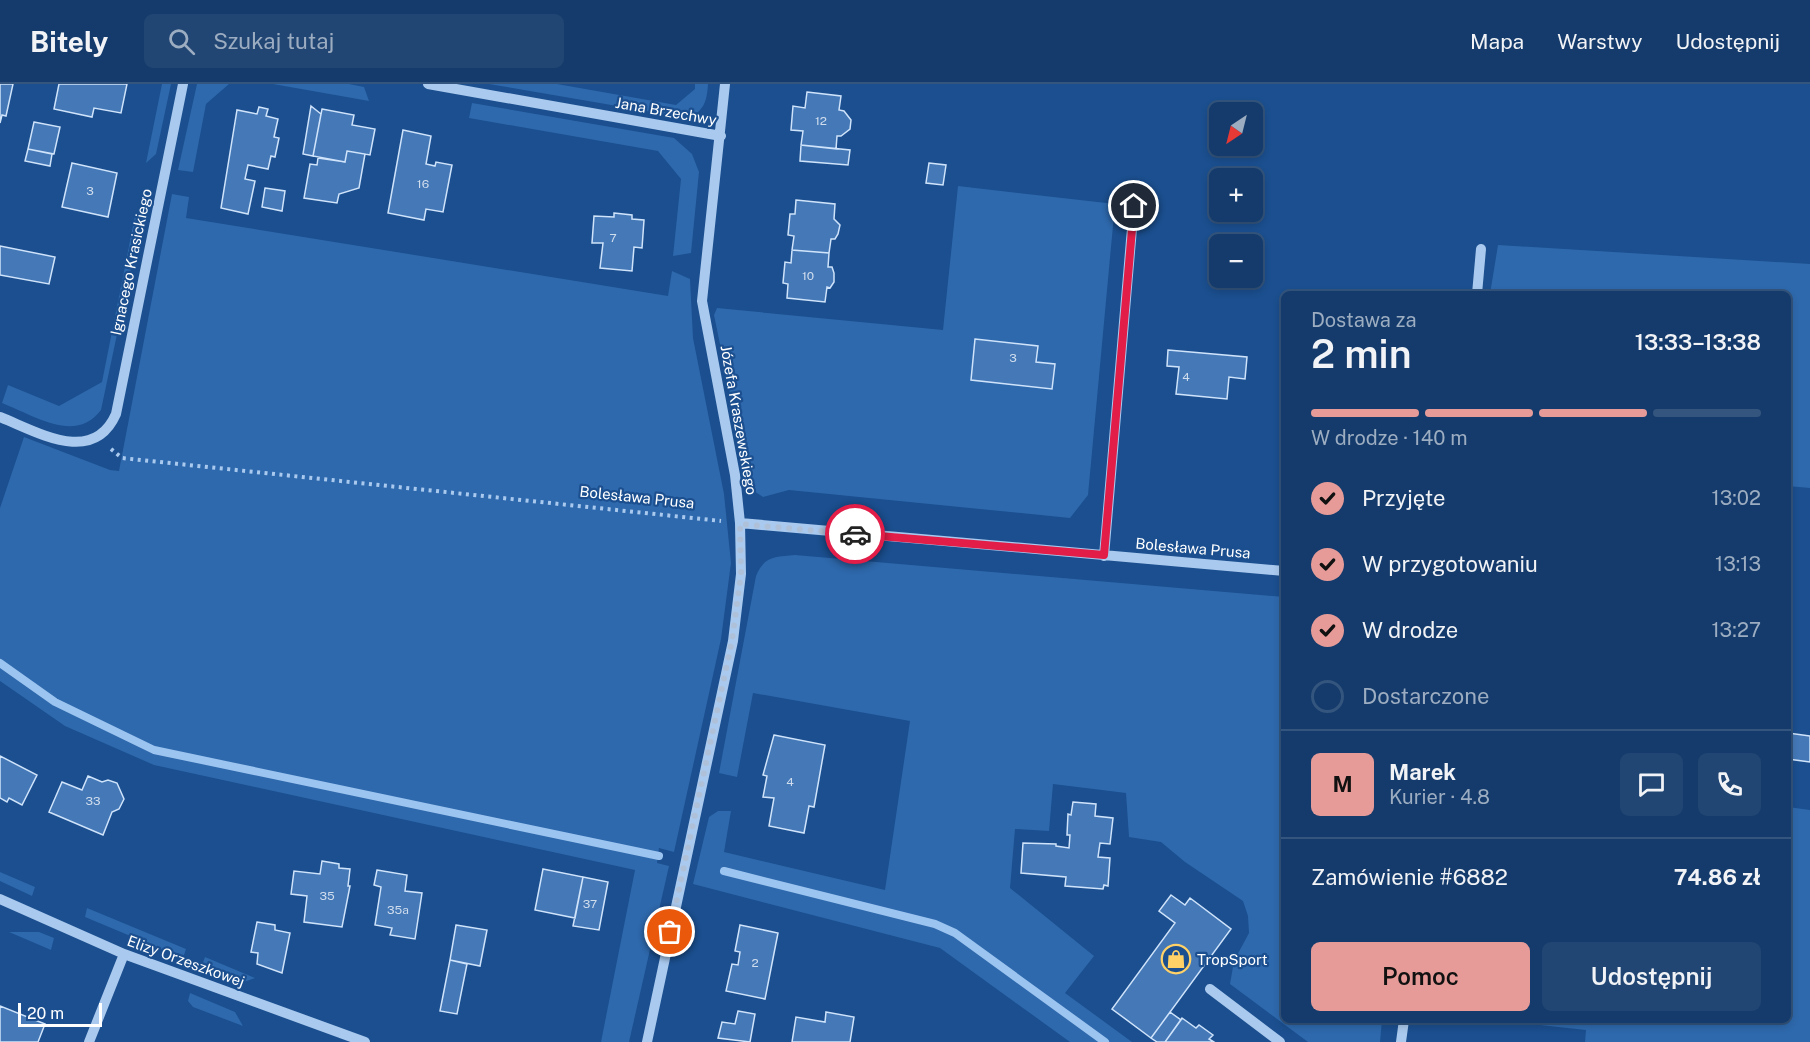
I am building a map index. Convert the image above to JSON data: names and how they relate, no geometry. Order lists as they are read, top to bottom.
{
  "streets": {
    "street": [
      "Jana Brzechwy",
      "Ignacego Krasickiego",
      "Józefa Kraszewskiego",
      "Bolesława Prusa",
      "Elizy Orzeszkowej"
    ]
  },
  "crossings": [
    ["Jana Brzechwy", "Józefa Kraszewskiego"],
    ["Ignacego Krasickiego", "Bolesława Prusa"],
    ["Józefa Kraszewskiego", "Bolesława Prusa"]
  ],
  "places": {
    "shop": ["TropSport"]
  },
  "house_numbers": [
    "12",
    "16",
    "3",
    "7",
    "10",
    "3",
    "4",
    "4",
    "33",
    "35",
    "37",
    "35a",
    "2"
  ],
  "scale_bar": "20 m",
  "north": "bottom left",
  "page": {
    "header": "Bitely",
    "search": "Szukaj tutaj",
    "nav": ["Mapa", "Warstwy", "Udostępnij"],
    "map_buttons": ["+", "−"],
    "heading": ["2 min", "Dostawa za", "13:33–13:38"],
    "panel": [
      "Marek",
      "Kurier · 4.8",
      "Zamówienie #6882",
      "74.86 zł"
    ],
    "bar": "W drodze · 140 m",
    "list": [
      ["Przyjęte", "13:02"],
      ["W przygotowaniu", "13:13"],
      ["W drodze", "13:27"],
      "Dostarczone"
    ],
    "round": "M",
    "buttons": ["Pomoc", "Udostępnij"],
    "scale": "20 m"
  }
}
